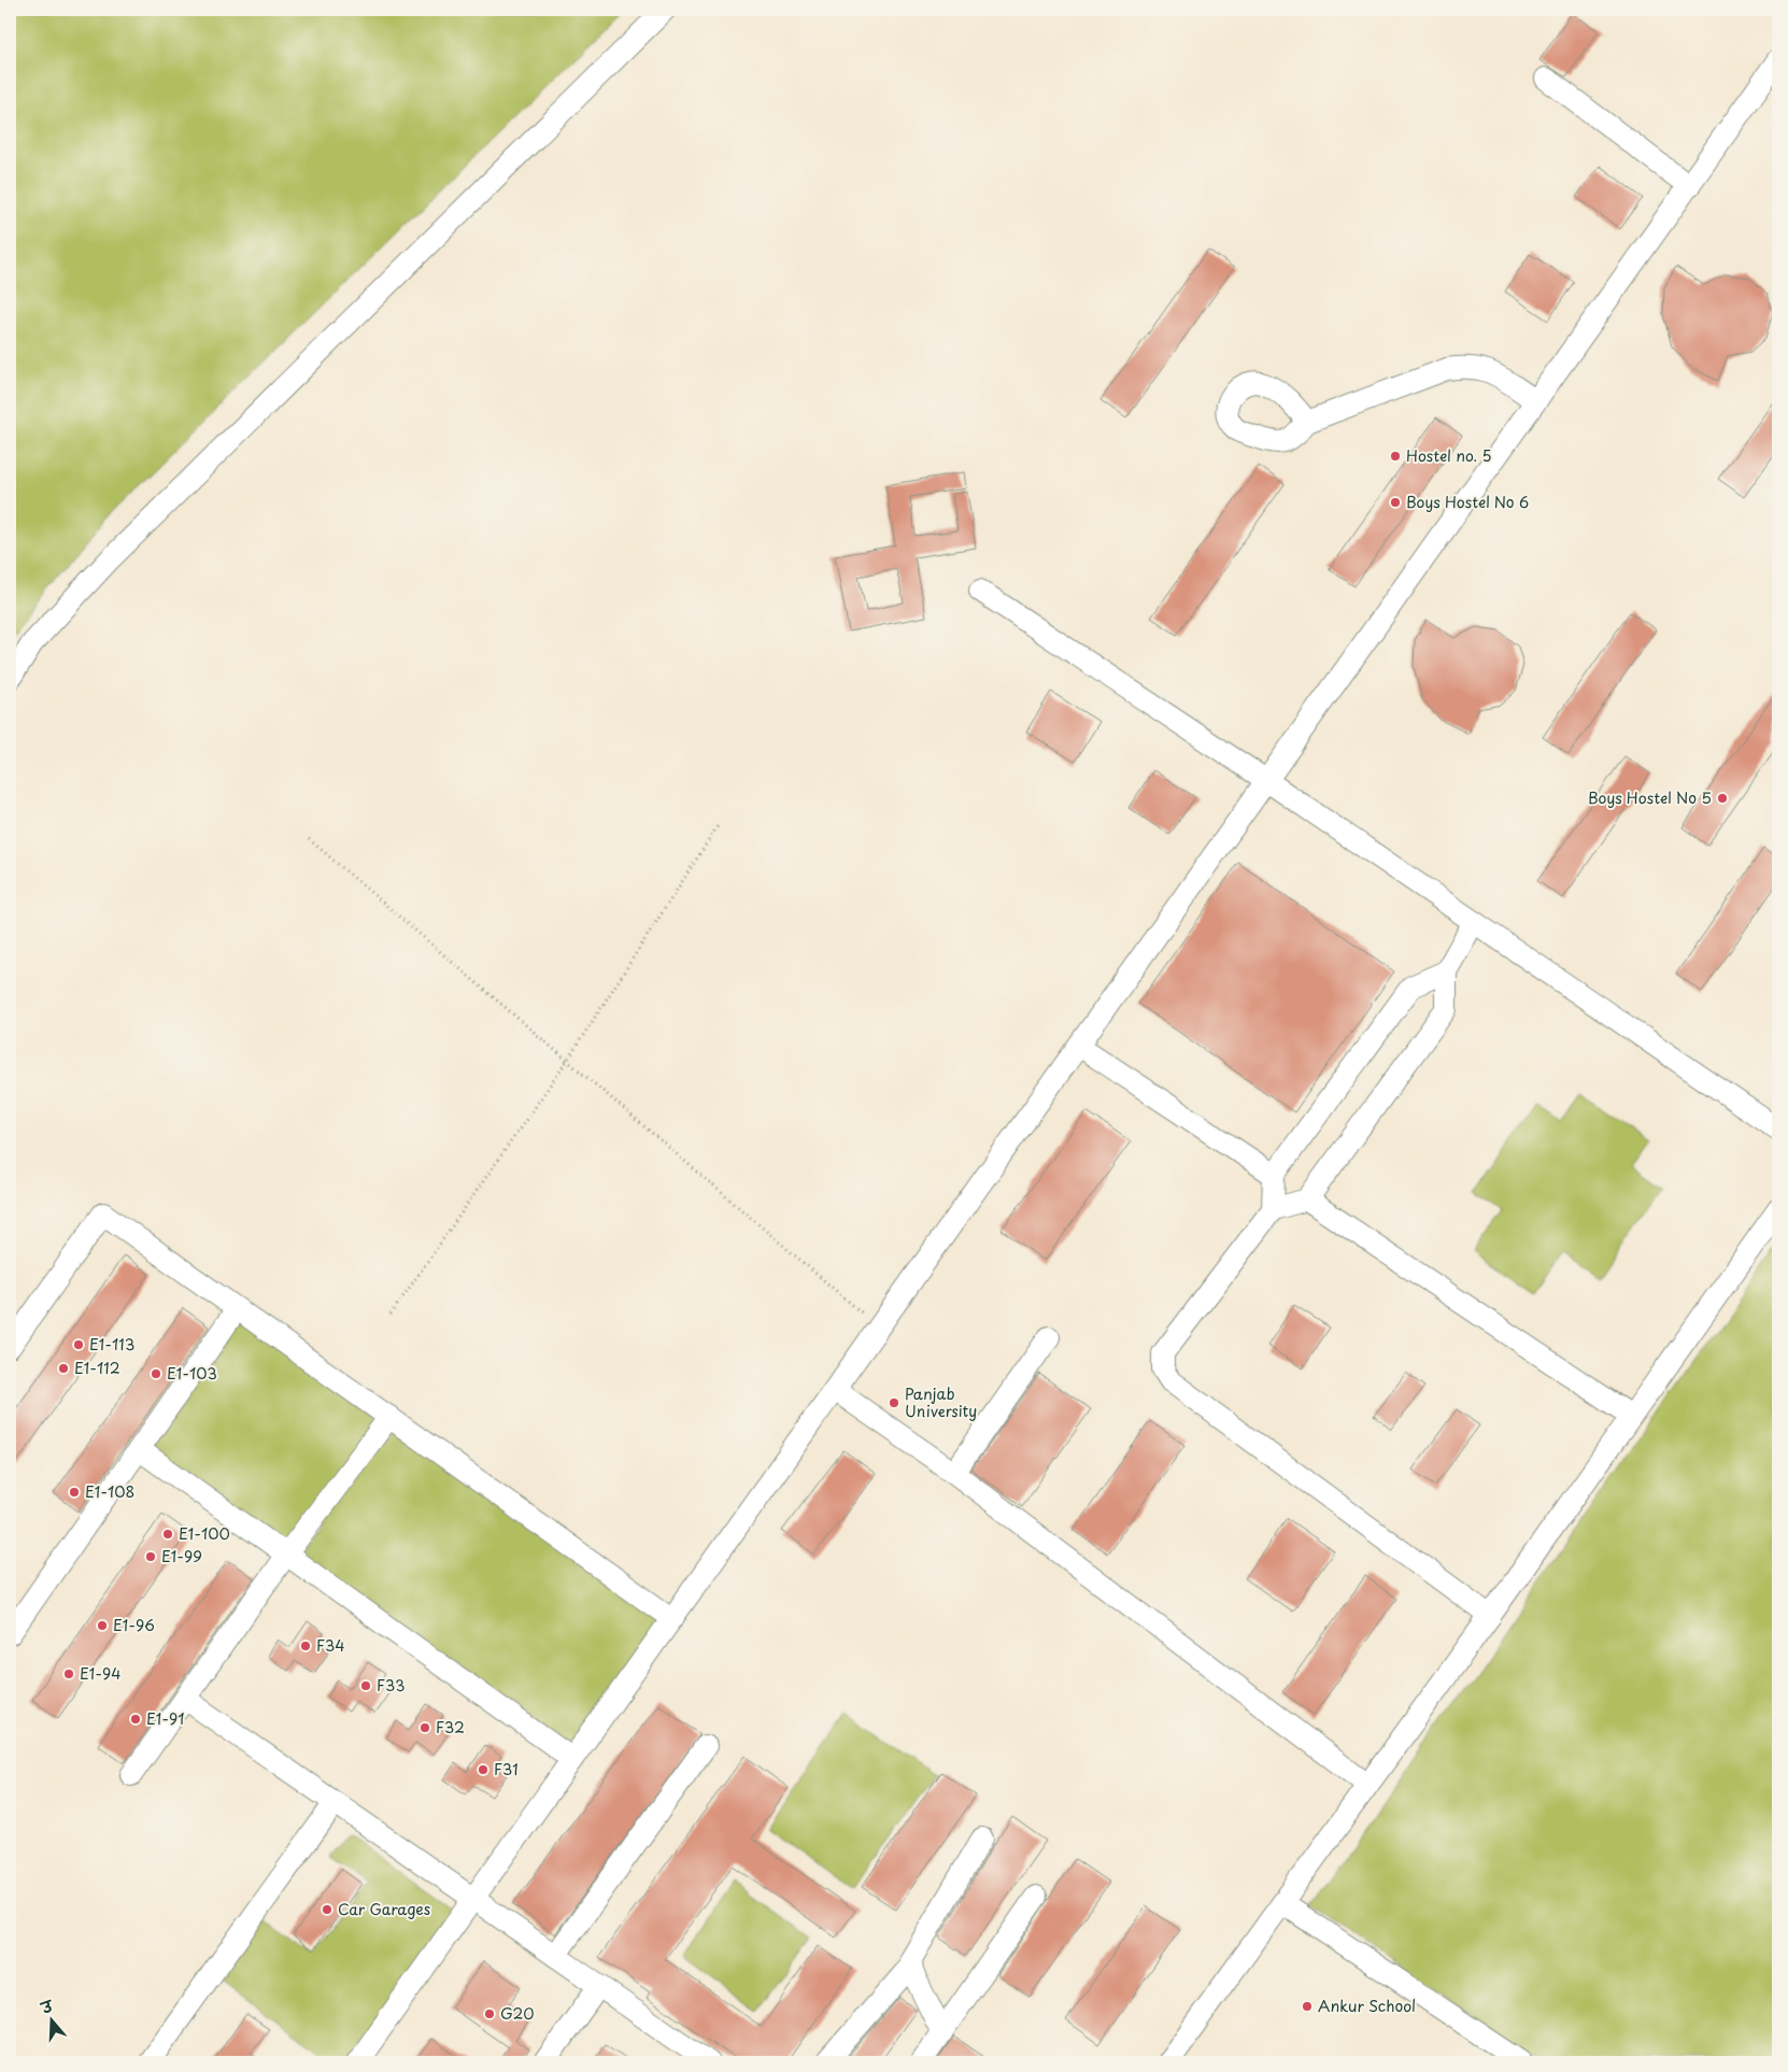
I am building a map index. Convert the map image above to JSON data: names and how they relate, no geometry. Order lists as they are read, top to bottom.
{
  "places": [
    "Hostel no. 5",
    "Boys Hostel No 6",
    "Boys Hostel No 5",
    "E1-113",
    "E1-112",
    "E1-103",
    "Panjab University",
    "E1-108",
    "E1-100",
    "E1-99",
    "E1-96",
    "F34",
    "E1-94",
    "F33",
    "E1-91",
    "F32",
    "F31",
    "Car Garages",
    "Ankur School",
    "G20"
  ],
  "north": "top"
}
